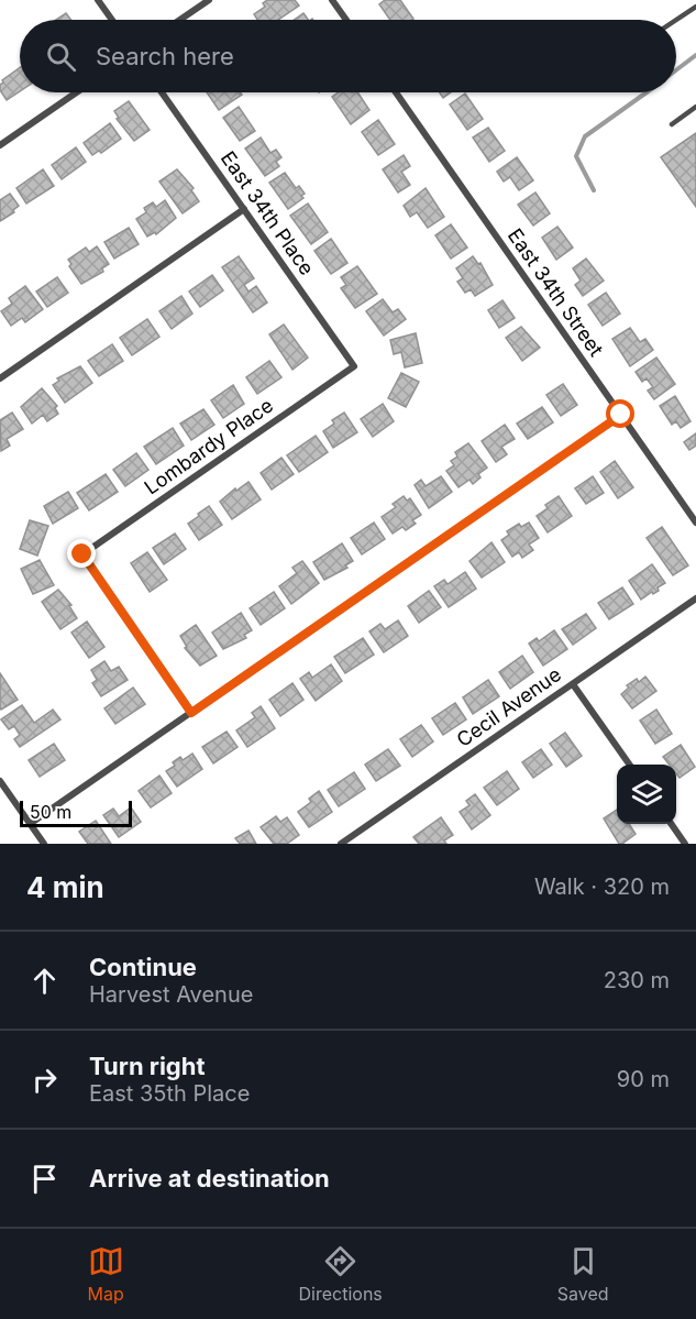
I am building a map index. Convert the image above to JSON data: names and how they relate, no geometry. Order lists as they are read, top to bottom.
{
  "streets": {
    "street": [
      "East 34th Place",
      "East 34th Street",
      "Lombardy Place",
      "Cecil Avenue"
    ]
  },
  "crossings": [
    ["East 34th Place", "Lombardy Place"]
  ],
  "scale_bar": "50 m",
  "page": {
    "search": "Search here",
    "scale": "50 m",
    "heading": ["4 min", "Walk · 320 m"],
    "list": [
      ["Continue", "Harvest Avenue", "230 m"],
      ["Turn right", "East 35th Place", "90 m"],
      "Arrive at destination"
    ],
    "nav": ["Map", "Directions", "Saved"]
  }
}
